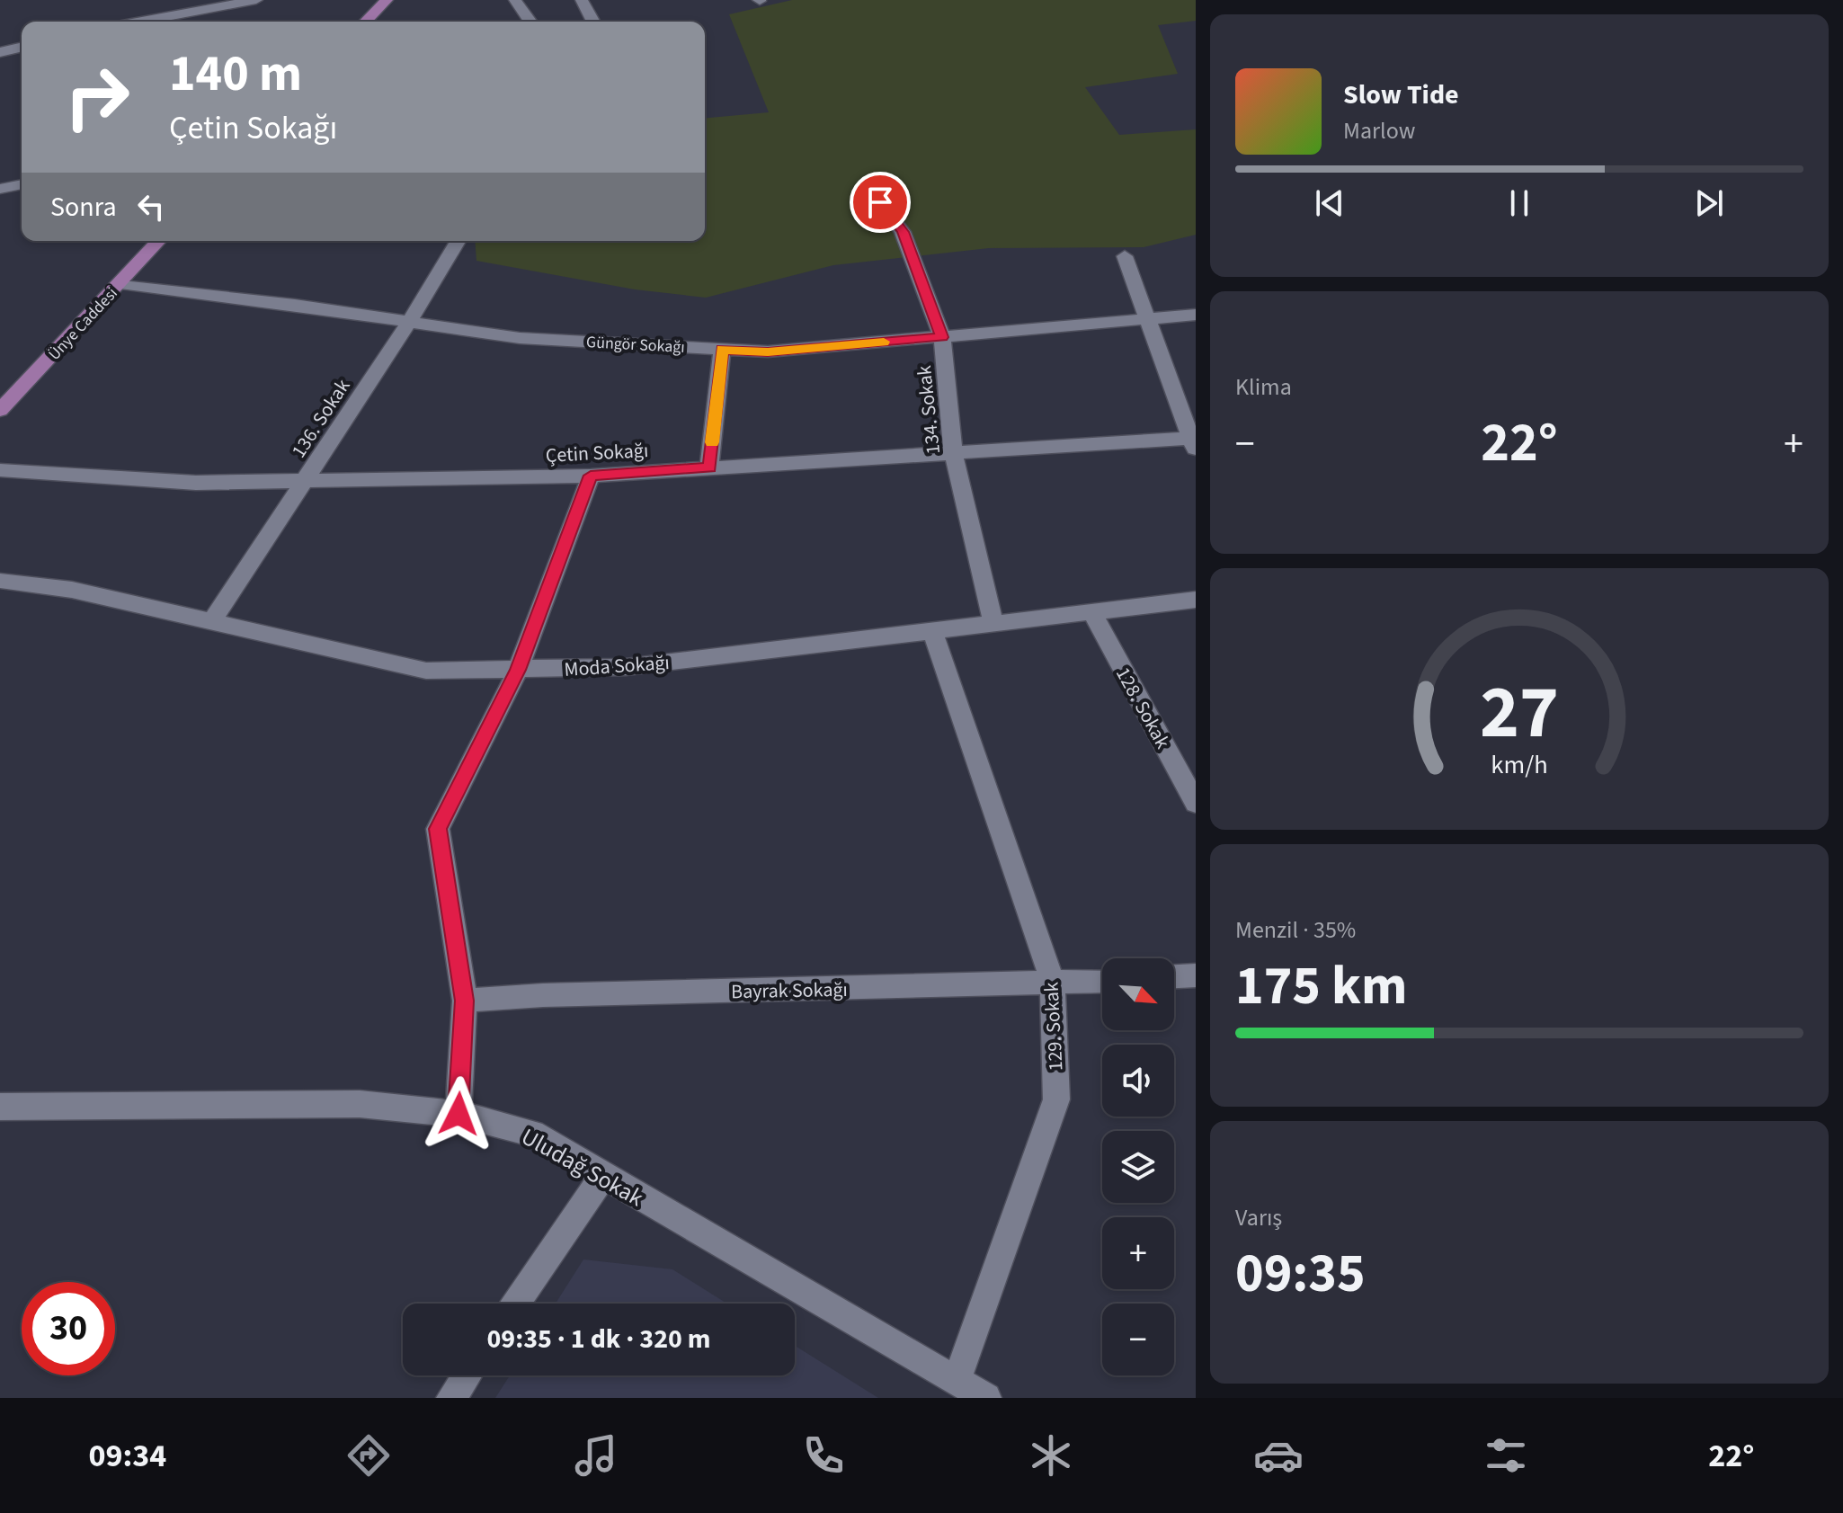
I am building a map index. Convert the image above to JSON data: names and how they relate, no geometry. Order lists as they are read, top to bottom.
{
  "streets": {
    "main road": ["Ünye Caddesi"],
    "street": [
      "Güngör Sokağı",
      "134. Sokak",
      "136. Sokak",
      "Çetin Sokağı",
      "Moda Sokağı",
      "128. Sokak",
      "Bayrak Sokağı",
      "129. Sokak",
      "Uludağ Sokak"
    ]
  },
  "crossings": [
    ["Ünye Caddesi", "Güngör Sokağı"],
    ["Güngör Sokağı", "134. Sokak"],
    ["Güngör Sokağı", "136. Sokak"],
    ["134. Sokak", "Çetin Sokağı"],
    ["134. Sokak", "Moda Sokağı"],
    ["136. Sokak", "Çetin Sokağı"],
    ["136. Sokak", "Moda Sokağı"],
    ["Moda Sokağı", "128. Sokak"],
    ["Moda Sokağı", "129. Sokak"],
    ["Bayrak Sokağı", "129. Sokak"],
    ["129. Sokak", "Uludağ Sokak"]
  ],
  "north": "bottom right",
  "page": {
    "turn": ["140 m", "Çetin Sokağı"],
    "song": ["Slow Tide", "Marlow"],
    "then": "Sonra",
    "tile": [
      "Klima",
      ["Menzil · 35%", "175 km"],
      ["Varış", "09:35"]
    ],
    "heat": ["−", "22°", "+"],
    "map_buttons": ["+", "−"],
    "limit": "30",
    "trip": "09:35 · 1 dk · 320 m",
    "tabs": ["09:34", "22°"],
    "gauge": ["27", "km/h"]
  }
}
